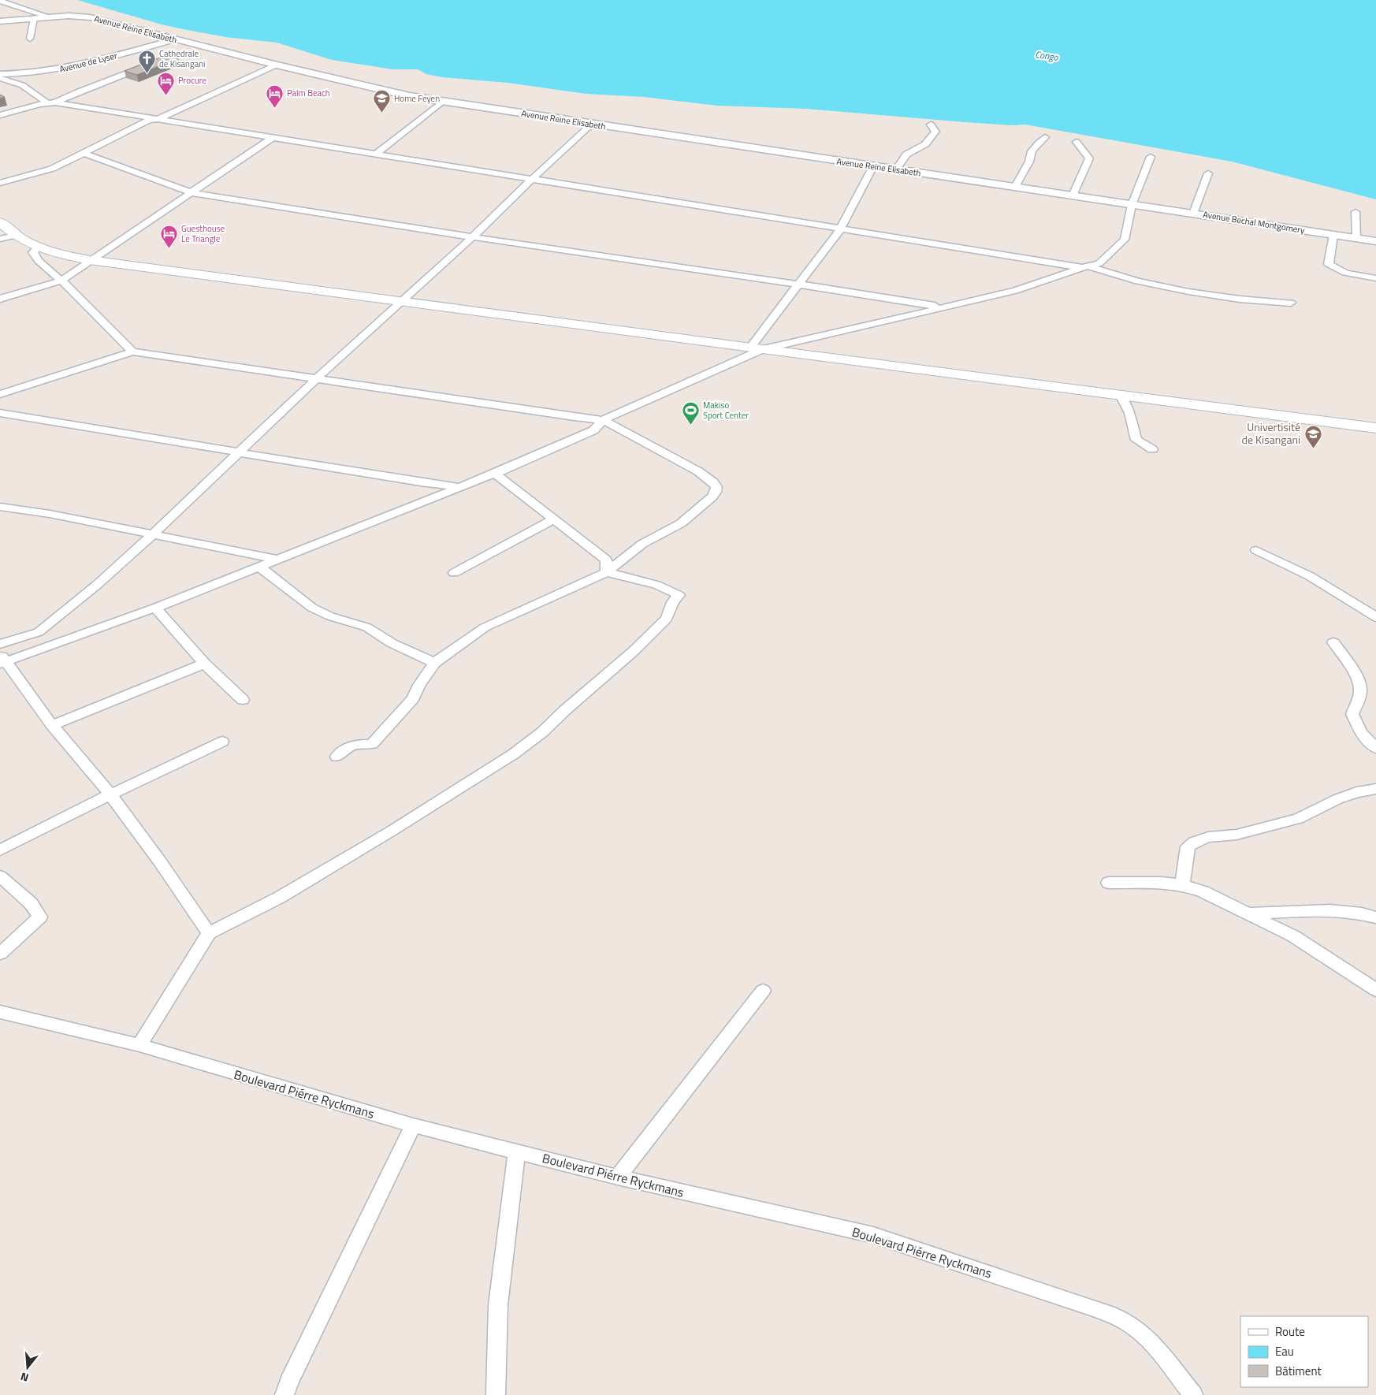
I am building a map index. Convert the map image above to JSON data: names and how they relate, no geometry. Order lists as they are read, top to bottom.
{
  "streets": {
    "street": [
      "Avenue Reine Elisabeth",
      "Avenue de Lyser",
      "Avenue Bechal Montgomery",
      "Boulevard Piérre Ryckmans"
    ]
  },
  "crossings": [
    ["Avenue Reine Elisabeth", "Avenue de Lyser"],
    ["Avenue Reine Elisabeth", "Avenue Bechal Montgomery"]
  ],
  "water": ["Congo"],
  "places": {
    "church": ["Cathedrale de Kisangani"],
    "hotel": ["Procure", "Palm Beach", "Guesthouse Le Triangle"],
    "school or university": ["Home Feyen", "Univertisité de Kisangani"],
    "sports": ["Makiso Sport Center"]
  },
  "legend": ["Route", "Eau", "Bâtiment"],
  "north": "bottom"
}
